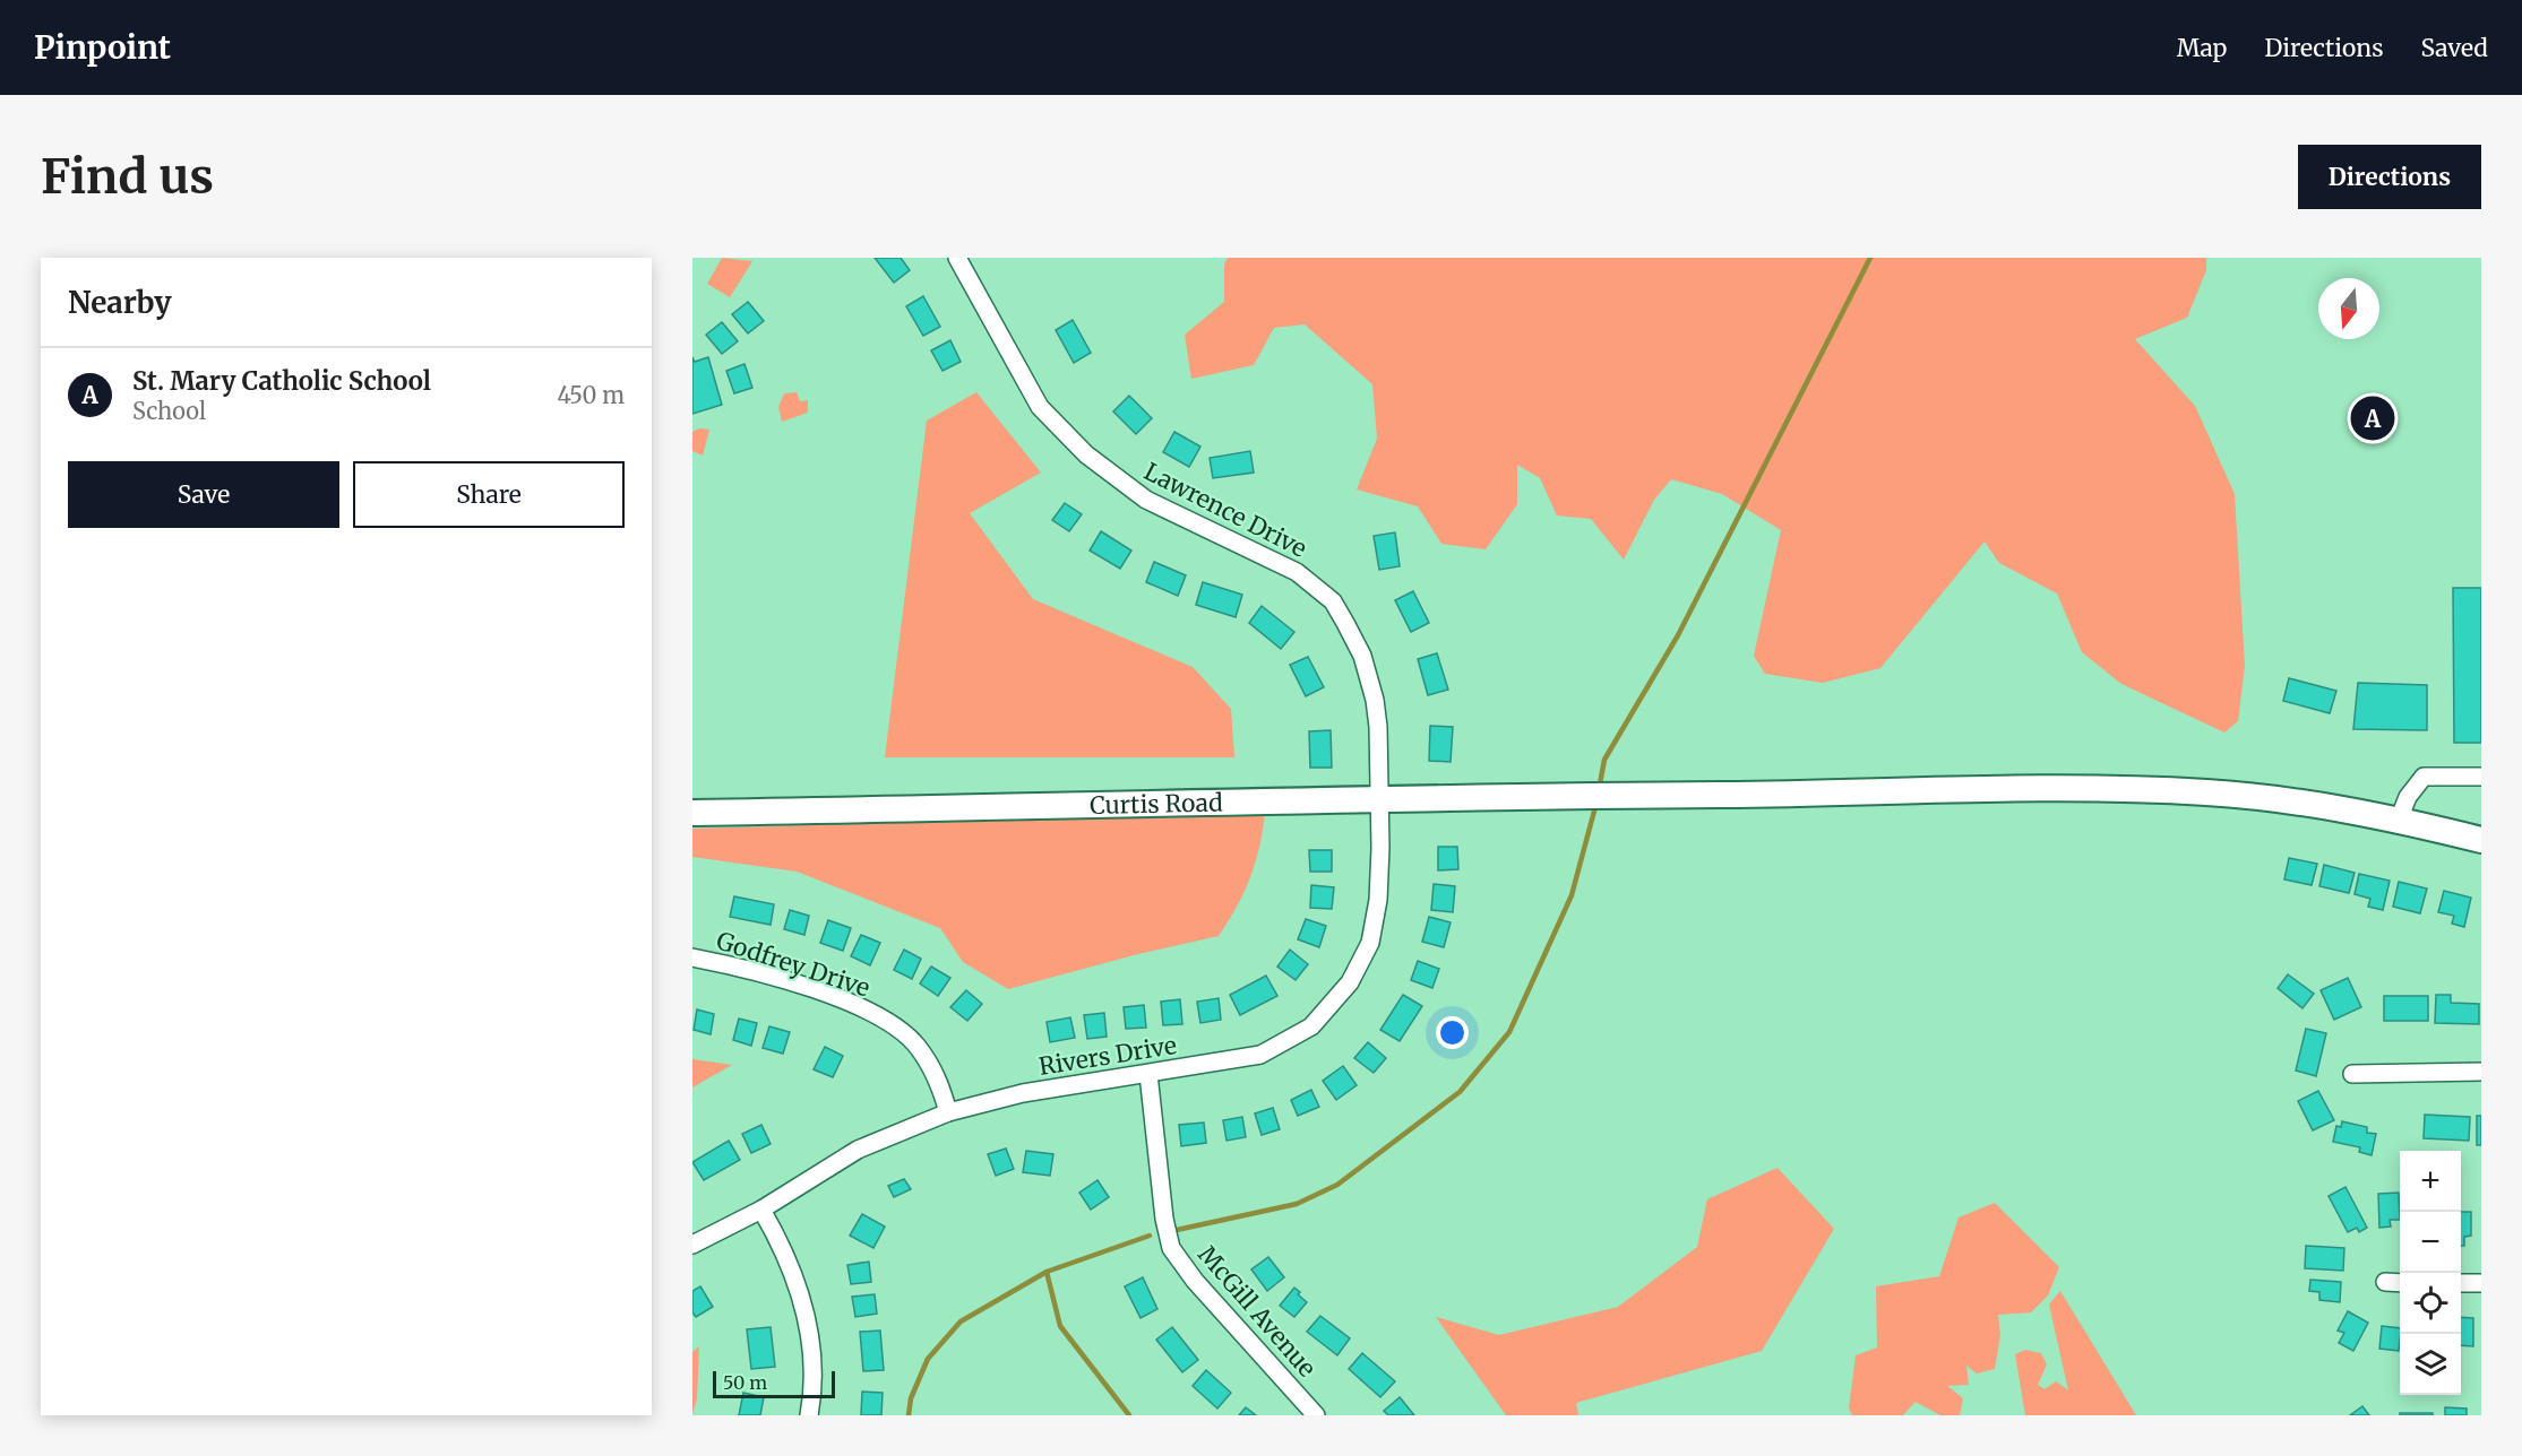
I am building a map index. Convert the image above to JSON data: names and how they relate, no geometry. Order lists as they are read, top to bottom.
{
  "streets": {
    "main road": ["Curtis Road"],
    "street": [
      "Lawrence Drive",
      "Godfrey Drive",
      "Rivers Drive",
      "McGill Avenue"
    ]
  },
  "crossings": [
    ["Lawrence Drive", "Curtis Road"],
    ["Lawrence Drive", "Rivers Drive"],
    ["Curtis Road", "Rivers Drive"],
    ["Godfrey Drive", "Rivers Drive"],
    ["Rivers Drive", "McGill Avenue"]
  ],
  "scale_bar": "50 m",
  "north": "bottom",
  "page": {
    "header": "Pinpoint",
    "nav": ["Map", "Directions", "Saved"],
    "buttons": [
      "Directions",
      ["Save", "Share"]
    ],
    "title": "Find us",
    "heading": "Nearby",
    "list": [
      {
        "mark": "A",
        "name": "St. Mary Catholic School",
        "note": "School",
        "value": "450 m"
      }
    ],
    "pins": "A",
    "map_buttons": ["+", "−"],
    "scale": "50 m"
  }
}
